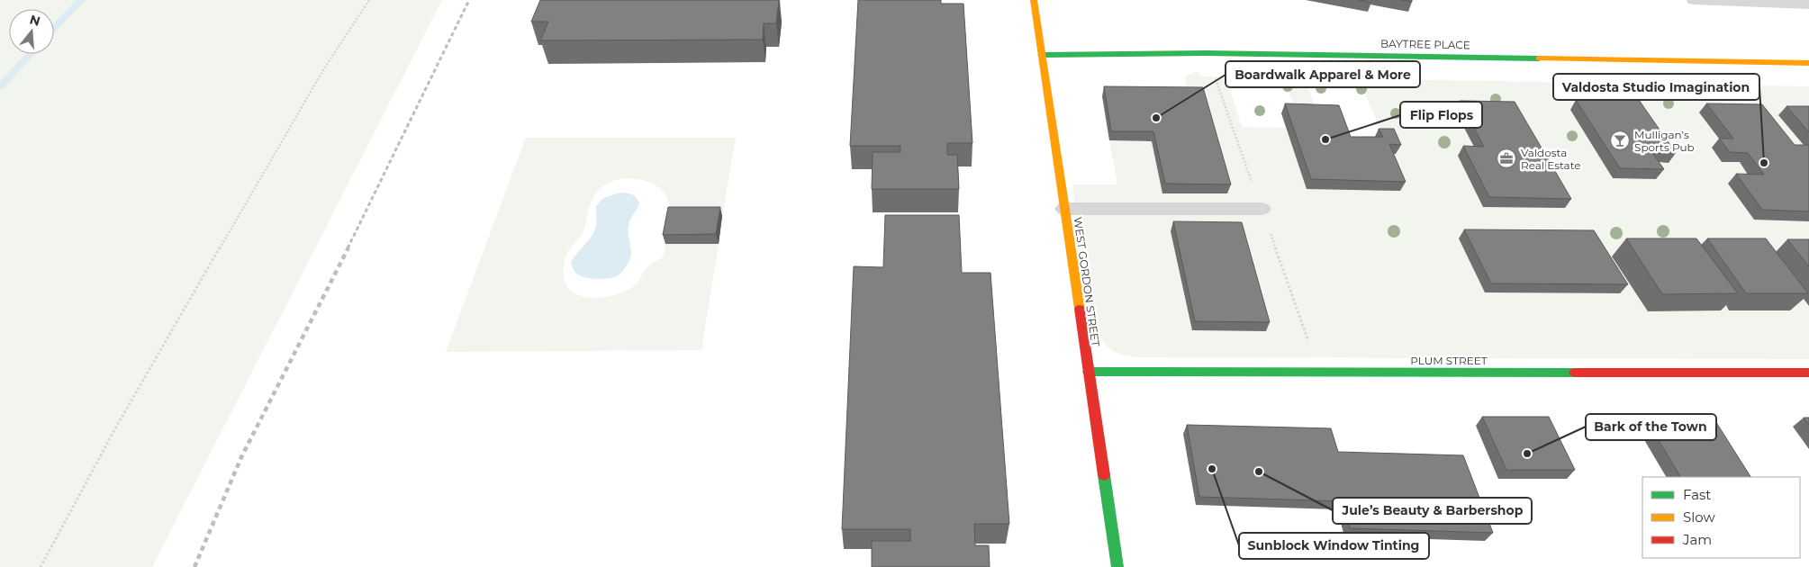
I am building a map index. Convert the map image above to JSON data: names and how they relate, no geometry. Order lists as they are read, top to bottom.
{
  "streets": {
    "street": ["BAYTREE PLACE", "WEST GORDON STREET", "PLUM STREET"]
  },
  "crossings": [
    ["BAYTREE PLACE", "WEST GORDON STREET"],
    ["WEST GORDON STREET", "PLUM STREET"]
  ],
  "places": {
    "other": [
      "Boardwalk Apparel & More",
      "Flip Flops",
      "Valdosta Studio Imagination",
      "Bark of the Town",
      "Sunblock Window Tinting",
      "Jule’s Beauty & Barbershop"
    ],
    "bar": ["Mulligan’s Sports Pub"],
    "office": ["Valdosta Real Estate"]
  },
  "legend": ["Fast", "Slow", "Jam"],
  "north": "top"
}
